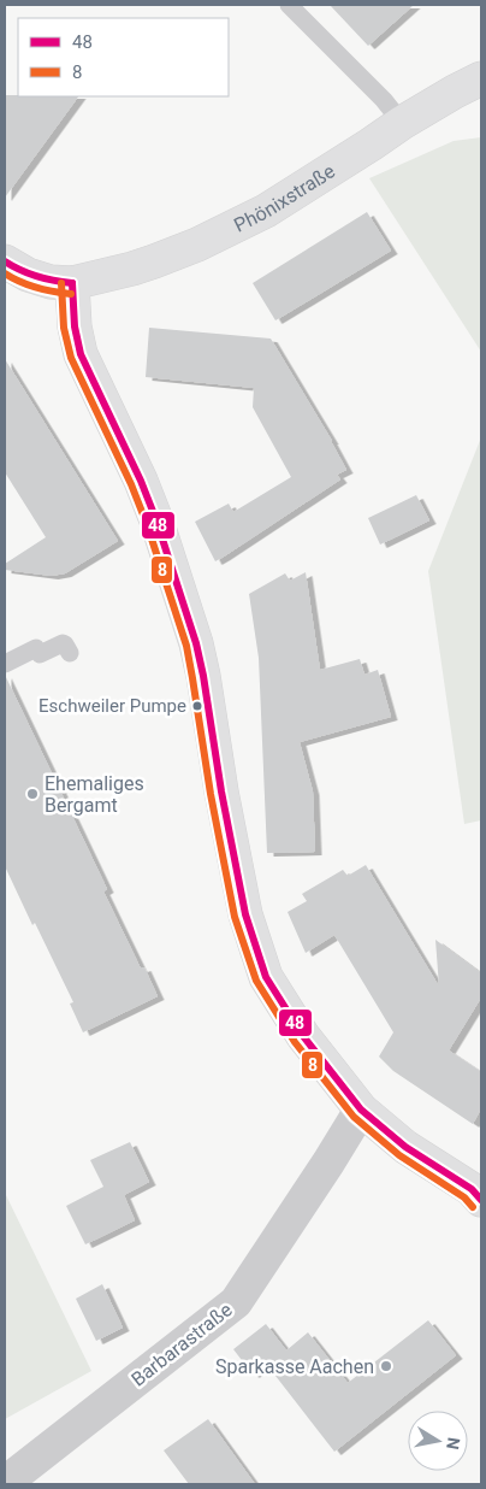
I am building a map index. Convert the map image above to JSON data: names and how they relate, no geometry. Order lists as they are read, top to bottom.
{
  "streets": {
    "main road": ["Phönixstraße"],
    "street": ["Barbarastraße"]
  },
  "places": ["Eschweiler Pumpe", "Ehemaliges Bergamt", "Sparkasse Aachen"],
  "lines": ["transit line 48", "transit line 8"],
  "legend": ["48", "8"],
  "north": "right"
}
